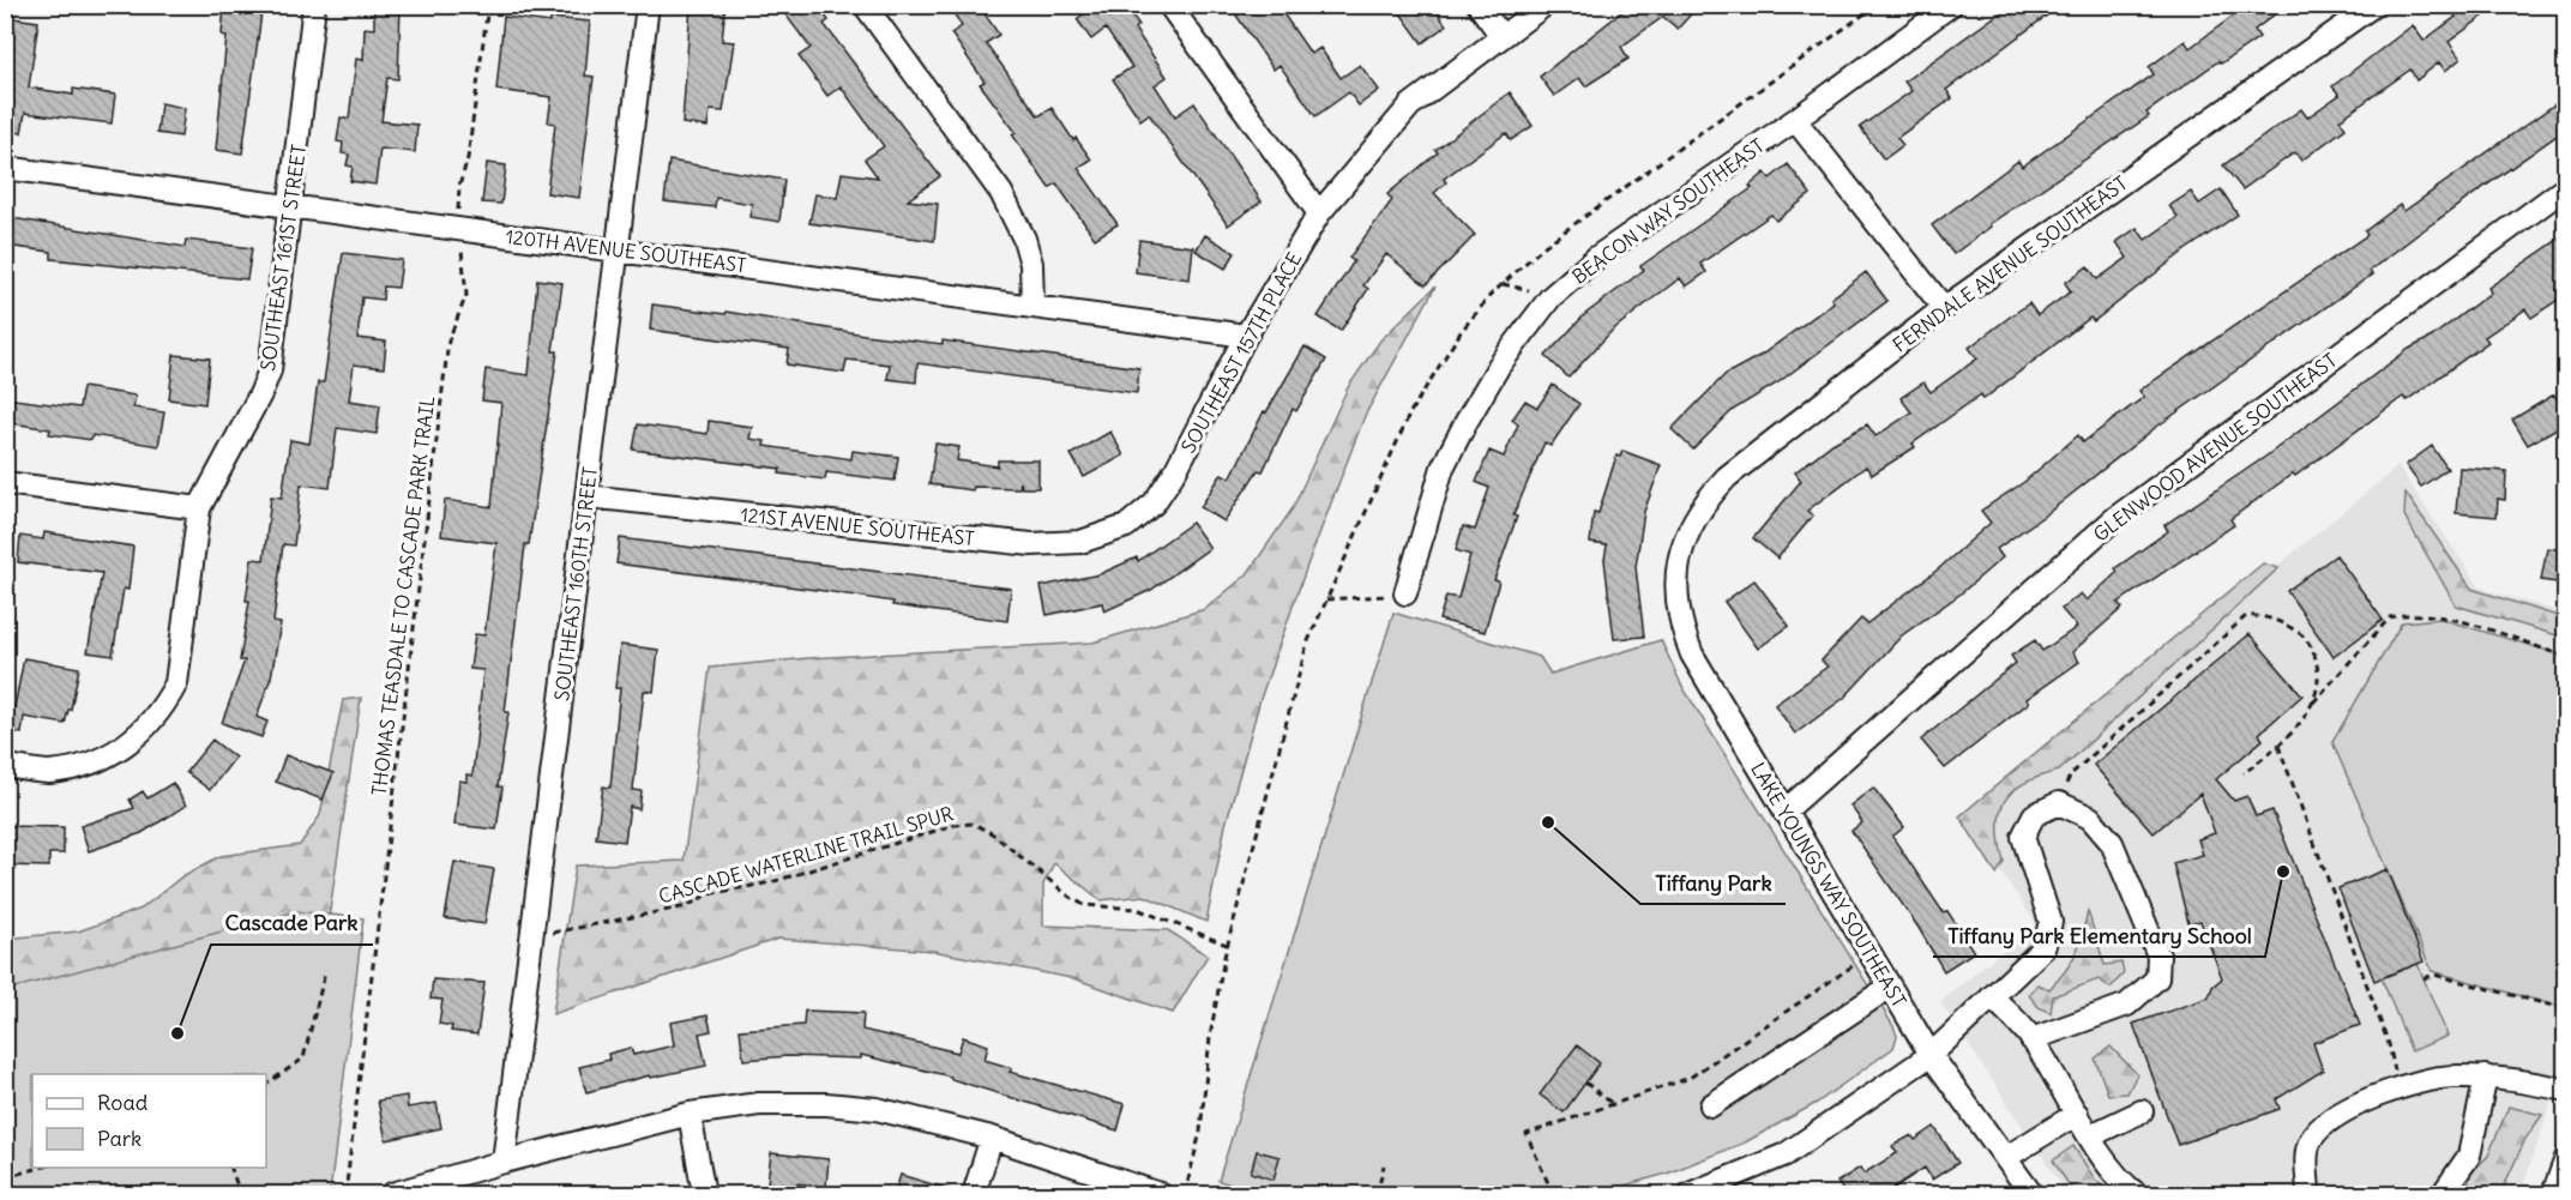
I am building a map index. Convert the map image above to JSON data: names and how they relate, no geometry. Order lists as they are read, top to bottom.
{
  "streets": {
    "street": [
      "BEACON WAY SOUTHEAST",
      "120TH AVENUE SOUTHEAST",
      "SOUTHEAST 161ST STREET",
      "FERNDALE AVENUE SOUTHEAST",
      "SOUTHEAST 157TH PLACE",
      "GLENWOOD AVENUE SOUTHEAST",
      "121ST AVENUE SOUTHEAST",
      "SOUTHEAST 160TH STREET",
      "LAKE YOUNGS WAY SOUTHEAST"
    ],
    "path": ["THOMAS TEASDALE TO CASCADE PARK TRAIL", "CASCADE WATERLINE TRAIL SPUR"]
  },
  "crossings": [
    ["120TH AVENUE SOUTHEAST", "SOUTHEAST 161ST STREET"],
    ["120TH AVENUE SOUTHEAST", "SOUTHEAST 157TH PLACE"],
    ["120TH AVENUE SOUTHEAST", "SOUTHEAST 160TH STREET"],
    ["120TH AVENUE SOUTHEAST", "THOMAS TEASDALE TO CASCADE PARK TRAIL"],
    ["FERNDALE AVENUE SOUTHEAST", "LAKE YOUNGS WAY SOUTHEAST"],
    ["SOUTHEAST 157TH PLACE", "121ST AVENUE SOUTHEAST"],
    ["GLENWOOD AVENUE SOUTHEAST", "LAKE YOUNGS WAY SOUTHEAST"],
    ["121ST AVENUE SOUTHEAST", "SOUTHEAST 160TH STREET"],
    ["SOUTHEAST 160TH STREET", "CASCADE WATERLINE TRAIL SPUR"]
  ],
  "places": ["Tiffany Park", "Tiffany Park Elementary School", "Cascade Park"],
  "legend": ["Road", "Park"]
}
